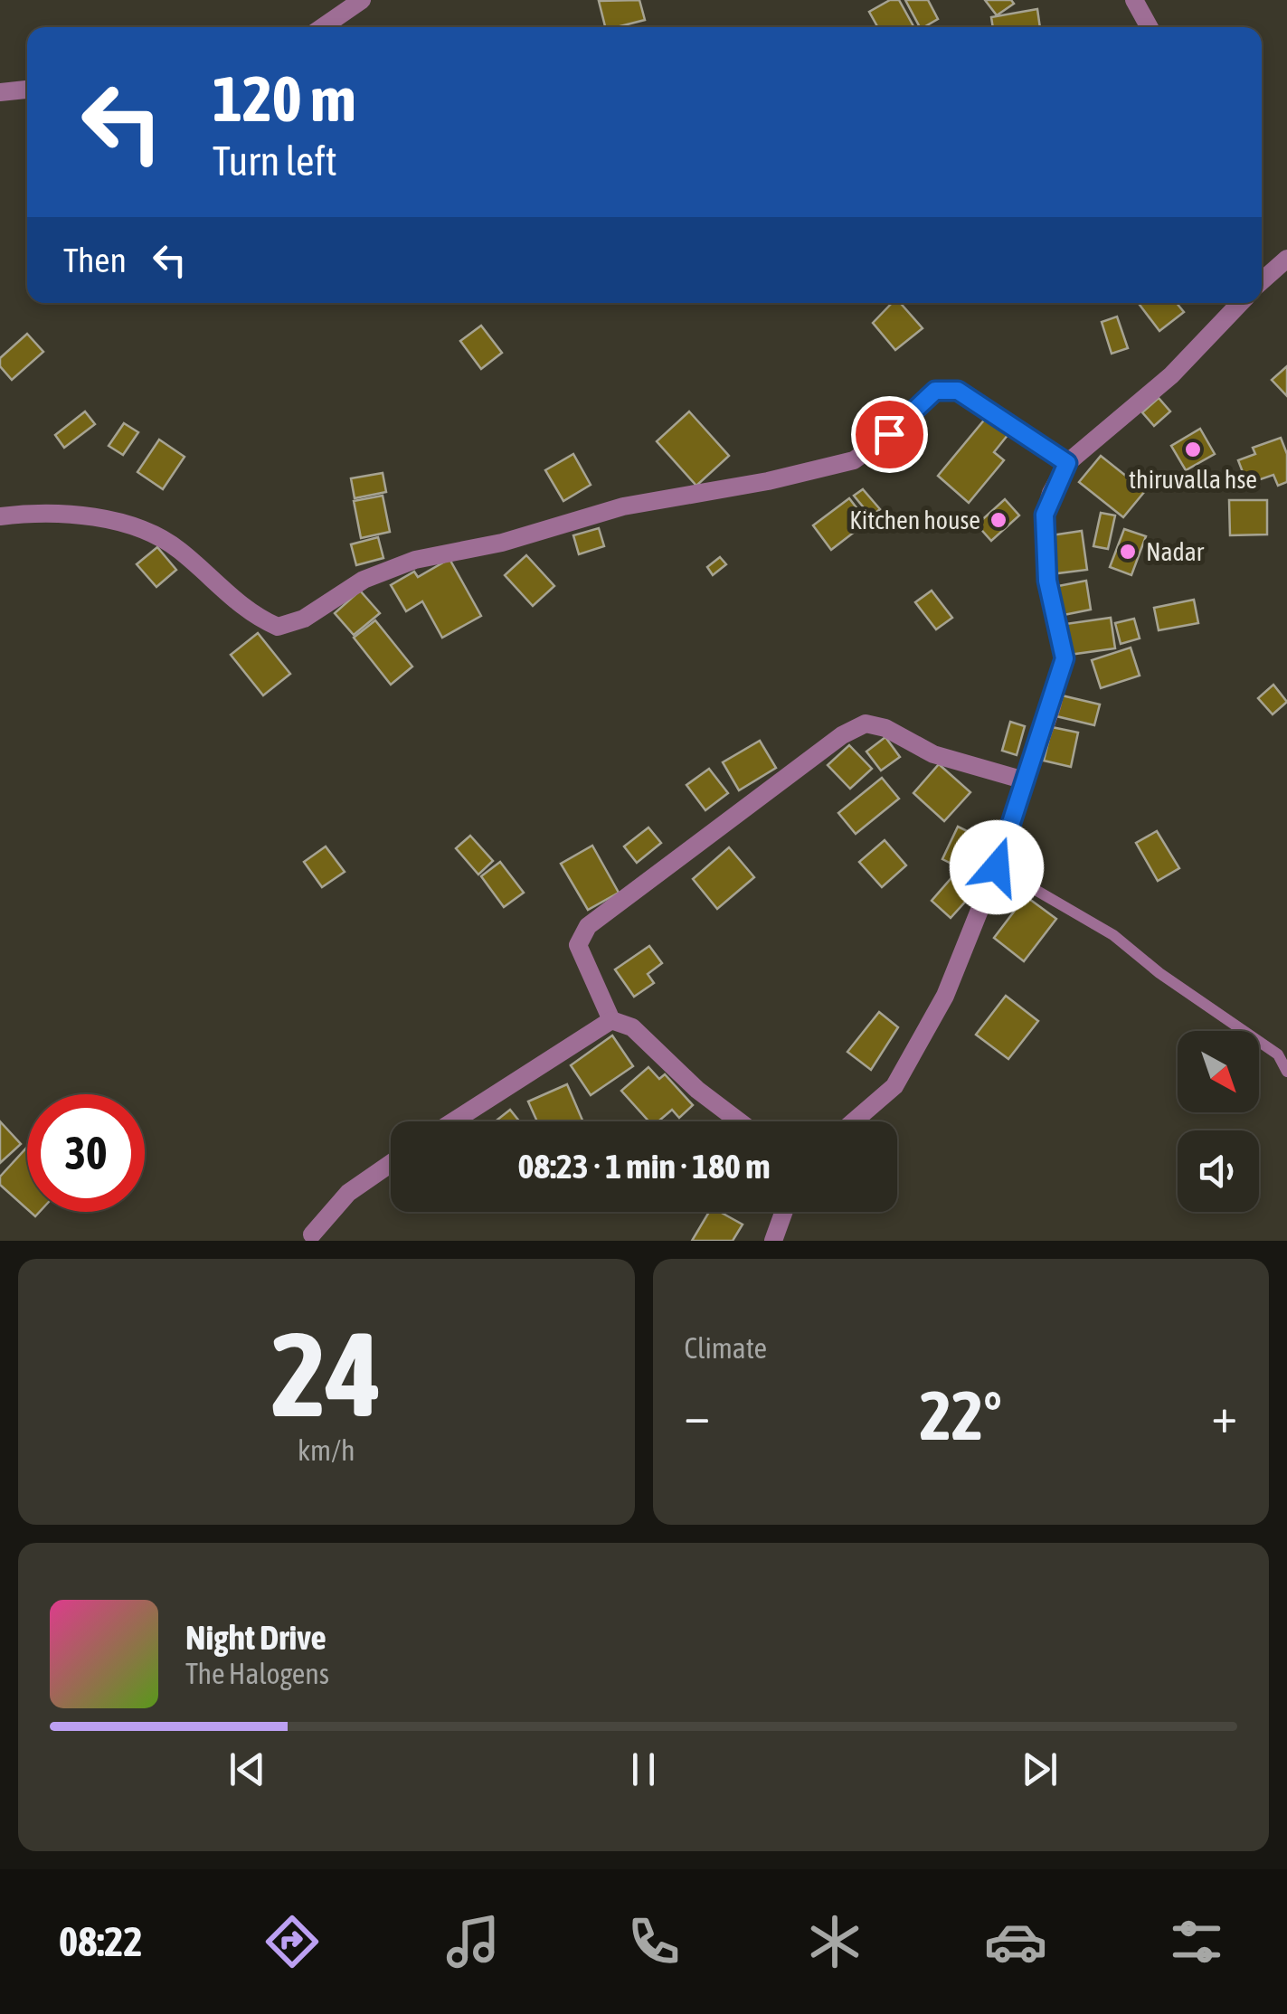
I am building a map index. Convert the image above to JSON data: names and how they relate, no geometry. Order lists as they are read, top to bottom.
{
  "places": ["thiruvalla hse", "Kitchen house", "Nadar"],
  "north": "bottom right",
  "page": {
    "turn": ["120 m", "Turn left"],
    "then": "Then",
    "limit": "30",
    "trip": "08:23 · 1 min · 180 m",
    "tile": [
      ["24", "km/h"],
      "Climate"
    ],
    "heat": ["−", "22°", "+"],
    "song": ["Night Drive", "The Halogens"],
    "tabs": "08:22"
  }
}
